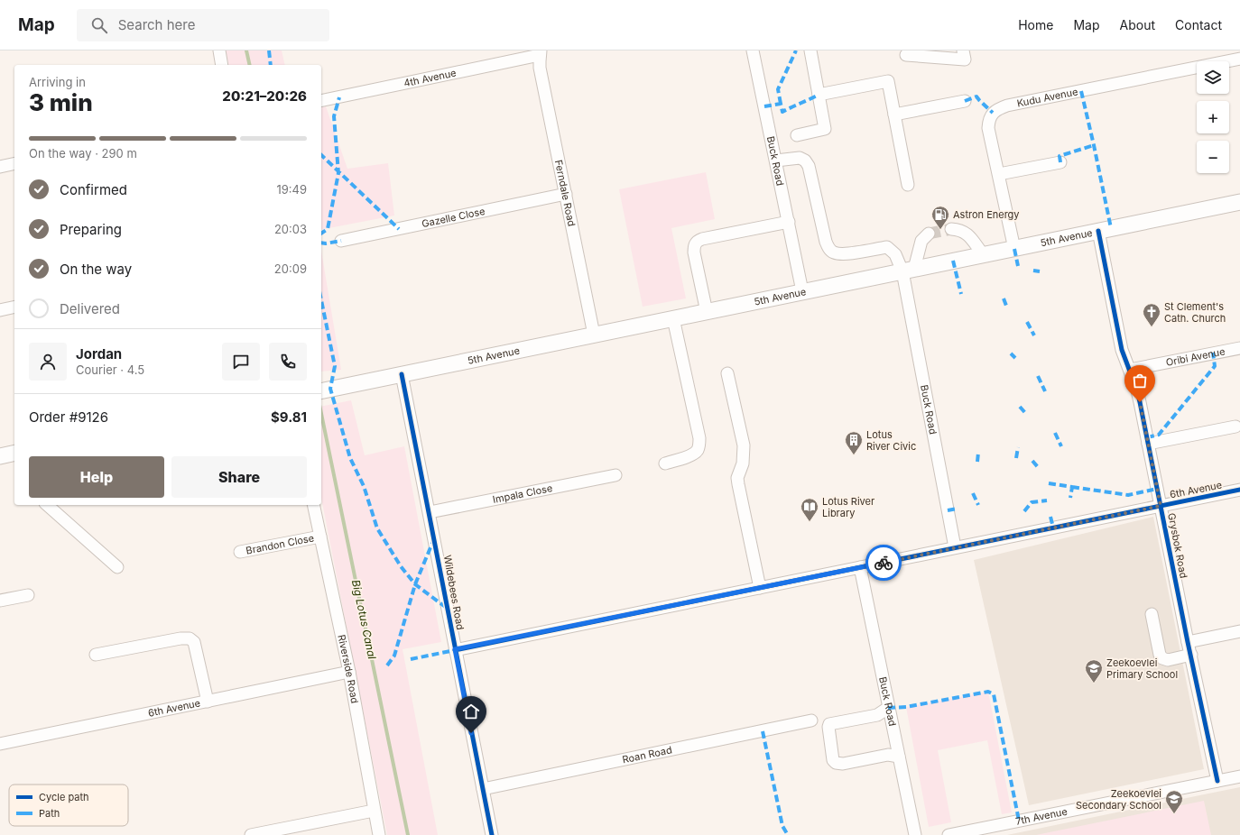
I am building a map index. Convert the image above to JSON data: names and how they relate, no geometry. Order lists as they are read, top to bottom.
{
  "streets": {
    "main road": ["5th Avenue"],
    "street": [
      "4th Avenue",
      "Kudu Avenue",
      "Buck Road",
      "Ferndale Road",
      "Gazelle Close",
      "Oribi Avenue",
      "6th Avenue",
      "Impala Close",
      "Brandon Close",
      "Grysbok Road",
      "Wildebees Road",
      "Riverside Road",
      "Roan Road",
      "7th Avenue"
    ]
  },
  "crossings": [
    ["4th Avenue", "Ferndale Road"],
    ["Kudu Avenue", "5th Avenue"],
    ["Buck Road", "5th Avenue"],
    ["Buck Road", "6th Avenue"],
    ["Ferndale Road", "Gazelle Close"],
    ["Ferndale Road", "5th Avenue"],
    ["5th Avenue", "Grysbok Road"],
    ["5th Avenue", "Wildebees Road"],
    ["Oribi Avenue", "Grysbok Road"],
    ["6th Avenue", "Grysbok Road"],
    ["6th Avenue", "Wildebees Road"],
    ["6th Avenue", "Riverside Road"],
    ["Impala Close", "Wildebees Road"],
    ["Brandon Close", "Riverside Road"],
    ["Grysbok Road", "7th Avenue"],
    ["Wildebees Road", "Roan Road"]
  ],
  "water": ["Big Lotus Canal"],
  "places": {
    "fuel station": ["Astron Energy"],
    "church": ["St Clement's Cath. Church"],
    "building": ["Lotus River Civic"],
    "library": ["Lotus River Library"],
    "school or university": ["Zeekoevlei Primary School", "Zeekoevlei Secondary School"]
  },
  "legend": ["Cycle path", "Path"],
  "page": {
    "header": "Map",
    "search": "Search here",
    "nav": [
      "Home",
      "Map",
      "About",
      "Contact"
    ],
    "map_buttons": ["+", "−"],
    "heading": ["3 min", "Arriving in", "20:21–20:26"],
    "panel": [
      "Jordan",
      "Courier · 4.5",
      "Order #9126",
      "$9.81"
    ],
    "bar": "On the way · 290 m",
    "list": [
      ["Confirmed", "19:49"],
      ["Preparing", "20:03"],
      ["On the way", "20:09"],
      "Delivered"
    ],
    "buttons": ["Help", "Share"]
  }
}
